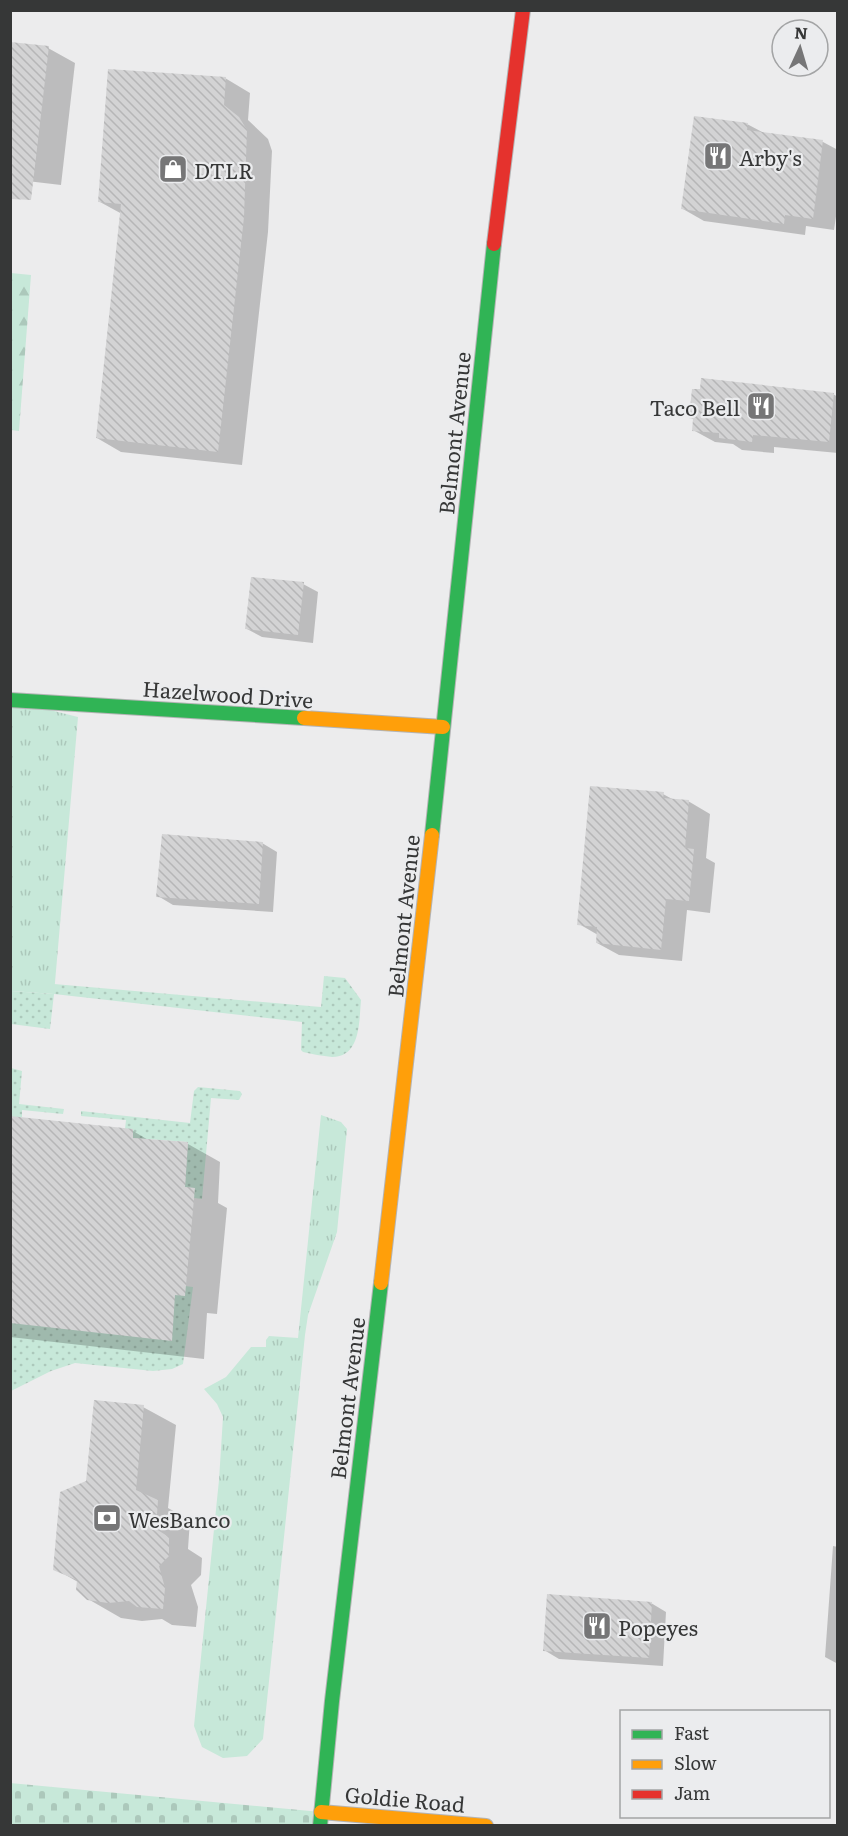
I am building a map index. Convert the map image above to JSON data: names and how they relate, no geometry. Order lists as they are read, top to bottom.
{
  "streets": {
    "main road": ["Belmont Avenue", "Hazelwood Drive", "Goldie Road"]
  },
  "crossings": [
    ["Belmont Avenue", "Hazelwood Drive"],
    ["Belmont Avenue", "Goldie Road"]
  ],
  "places": {
    "restaurant": ["Arby's", "Taco Bell", "Popeyes"],
    "shop": ["DTLR"],
    "bank": ["WesBanco"]
  },
  "legend": ["Fast", "Slow", "Jam"],
  "north": "top"
}
